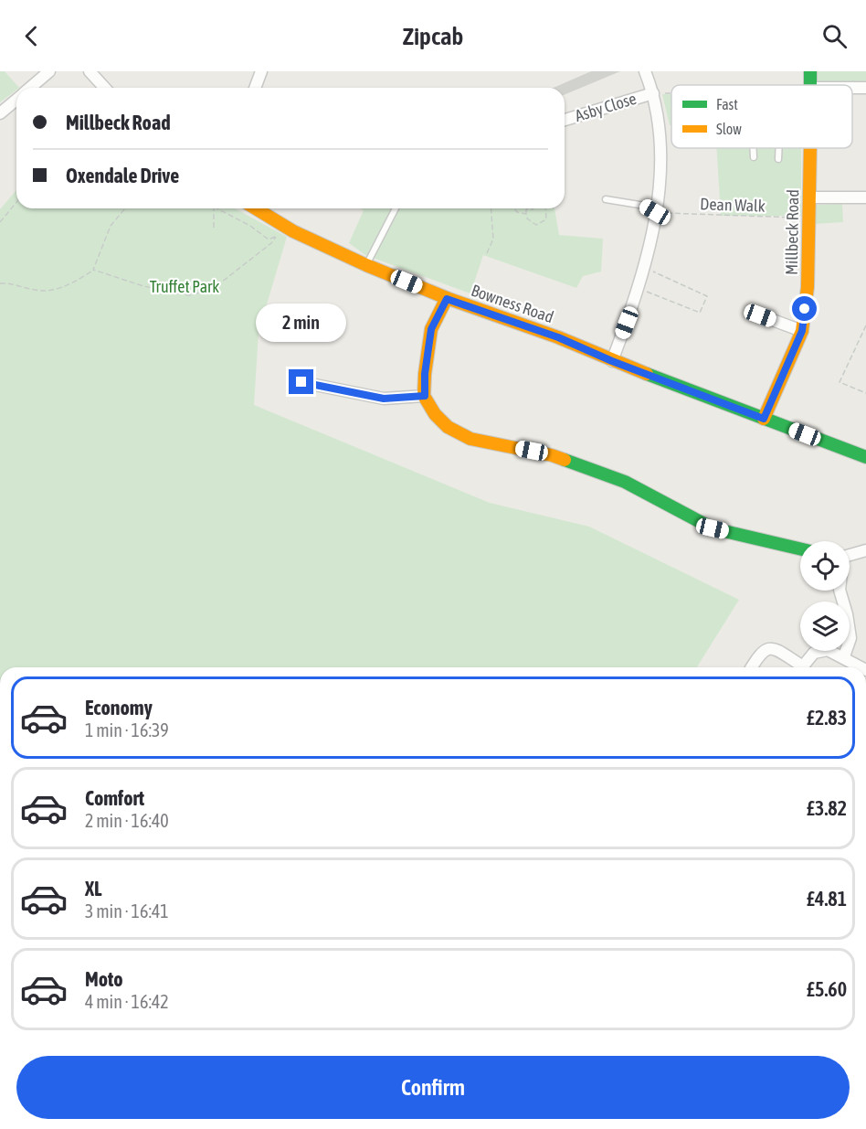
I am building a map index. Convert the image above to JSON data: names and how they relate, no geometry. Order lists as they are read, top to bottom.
{
  "streets": {
    "street": ["Asby Close", "Millbeck Road", "Bowness Road"],
    "path": ["Dean Walk"]
  },
  "crossings": [
    ["Dean Walk", "Millbeck Road"],
    ["Millbeck Road", "Bowness Road"]
  ],
  "parks": ["Truffet Park"],
  "legend": ["Fast", "Slow"],
  "page": {
    "header": "Zipcab",
    "banner": ["Millbeck Road", "Oxendale Drive"],
    "bubble": "2 min",
    "list": [
      {
        "name": "Economy",
        "note": "1 min · 16:39",
        "value": "£2.83"
      },
      {
        "name": "Comfort",
        "note": "2 min · 16:40",
        "value": "£3.82"
      },
      {
        "name": "XL",
        "note": "3 min · 16:41",
        "value": "£4.81"
      },
      {
        "name": "Moto",
        "note": "4 min · 16:42",
        "value": "£5.60"
      }
    ],
    "buttons": "Confirm"
  }
}
